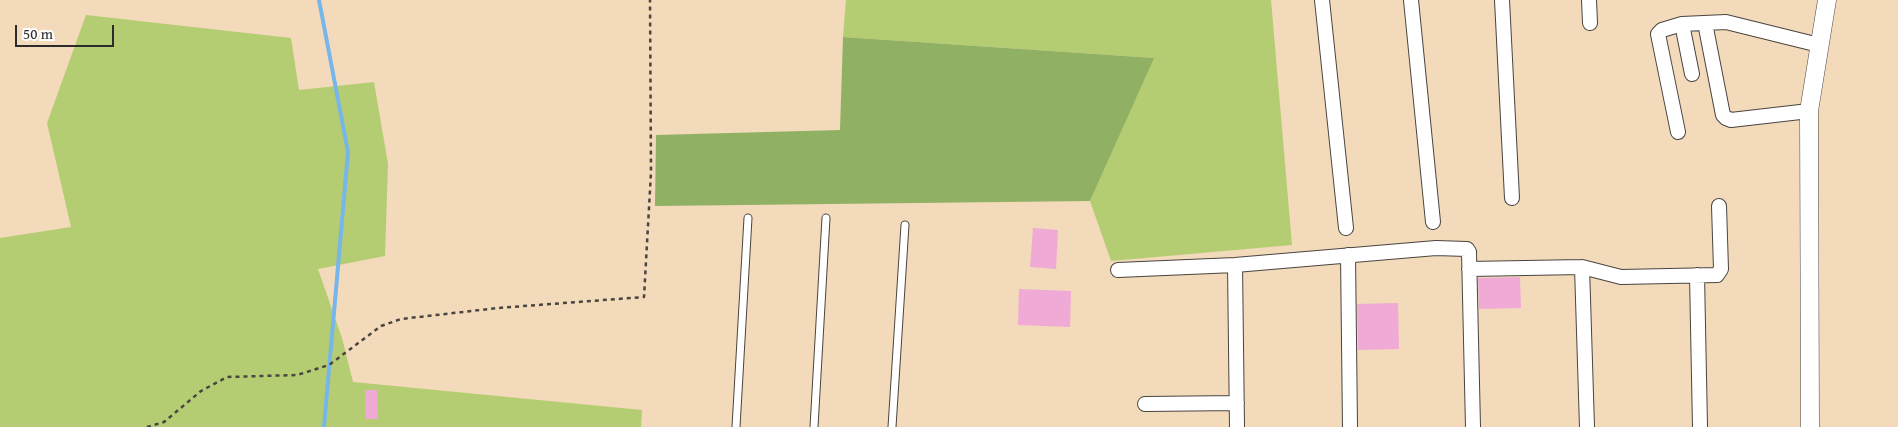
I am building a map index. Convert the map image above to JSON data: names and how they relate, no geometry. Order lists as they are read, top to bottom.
{
  "scale_bar": "50 m"
}
